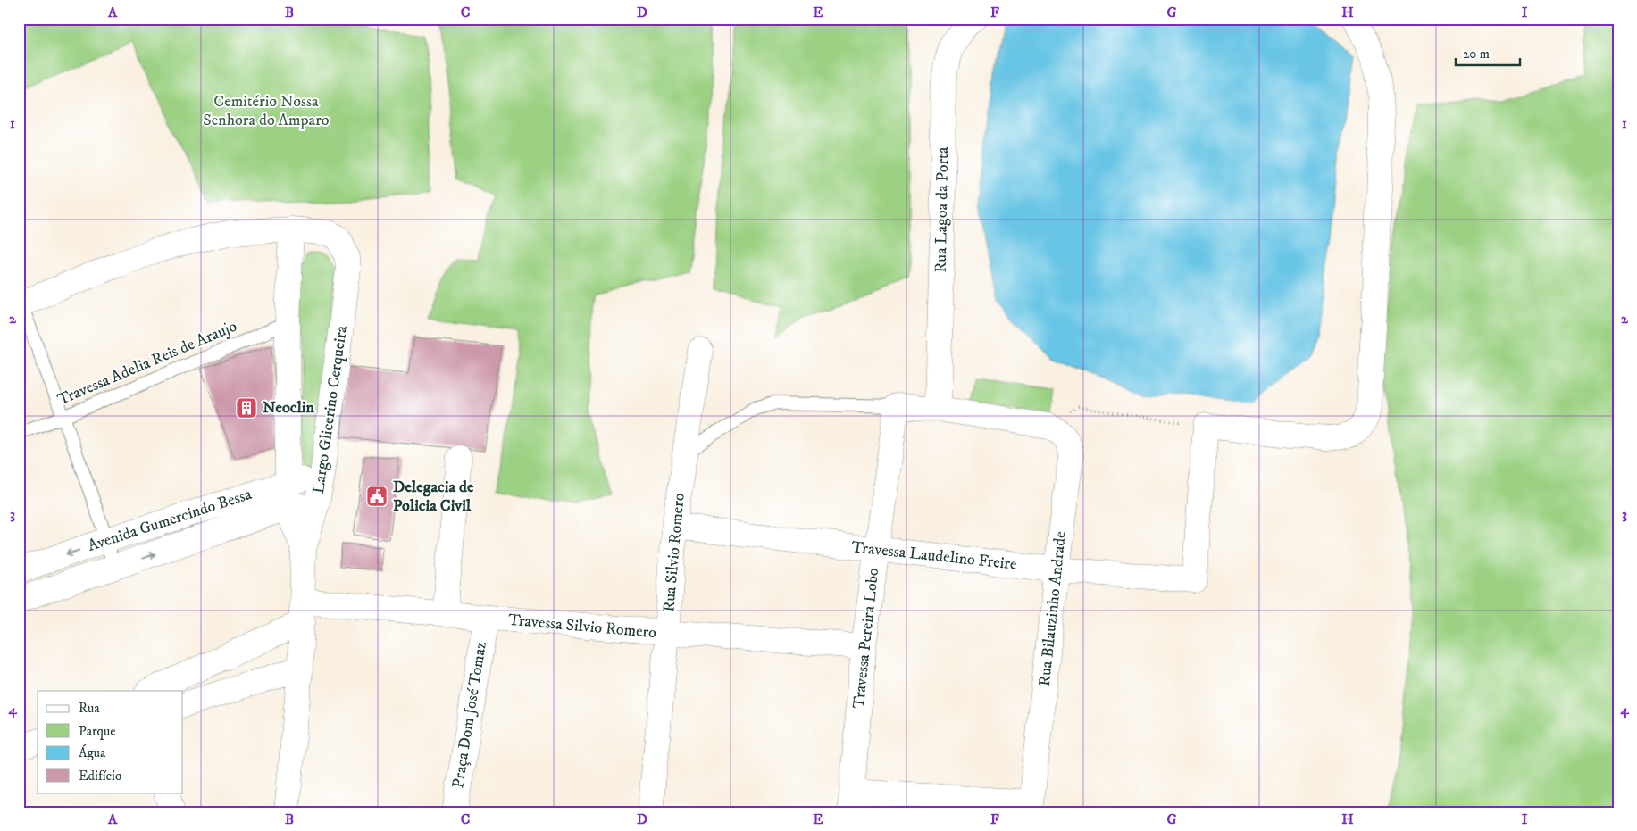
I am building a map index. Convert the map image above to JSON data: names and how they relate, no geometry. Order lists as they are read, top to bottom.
{
  "streets": {
    "street": [
      "Rua Lagoa da Porta",
      "Largo Glicerino Cerqueira",
      "Avenida Gumercindo Bessa",
      "Rua Silvio Romero",
      "Travessa Laudelino Freire",
      "Rua Bilauzinho Andrade",
      "Travessa Silvio Romero",
      "Travessa Pereira Lobo",
      "Praça Dom José Tomaz"
    ],
    "lane": ["Travessa Adelia Reis de Araujo"]
  },
  "crossings": [
    ["Travessa Adelia Reis de Araujo", "Largo Glicerino Cerqueira"],
    ["Largo Glicerino Cerqueira", "Avenida Gumercindo Bessa"],
    ["Largo Glicerino Cerqueira", "Travessa Silvio Romero"],
    ["Rua Silvio Romero", "Travessa Laudelino Freire"],
    ["Rua Silvio Romero", "Travessa Silvio Romero"],
    ["Travessa Laudelino Freire", "Rua Bilauzinho Andrade"],
    ["Travessa Laudelino Freire", "Travessa Pereira Lobo"],
    ["Travessa Silvio Romero", "Travessa Pereira Lobo"],
    ["Travessa Silvio Romero", "Praça Dom José Tomaz"]
  ],
  "parks": ["Cemitério Nossa Senhora do Amparo"],
  "places": {
    "building": ["Neoclin"],
    "public building": ["Delegacia de Policia Civil"]
  },
  "legend": [
    "Rua",
    "Parque",
    "Água",
    "Edifício"
  ],
  "scale_bar": "20 m",
  "grid": {
    "columns": [
      "A",
      "B",
      "C",
      "D",
      "E",
      "F",
      "G",
      "H",
      "I"
    ],
    "rows": [
      "1",
      "2",
      "3",
      "4"
    ]
  }
}
